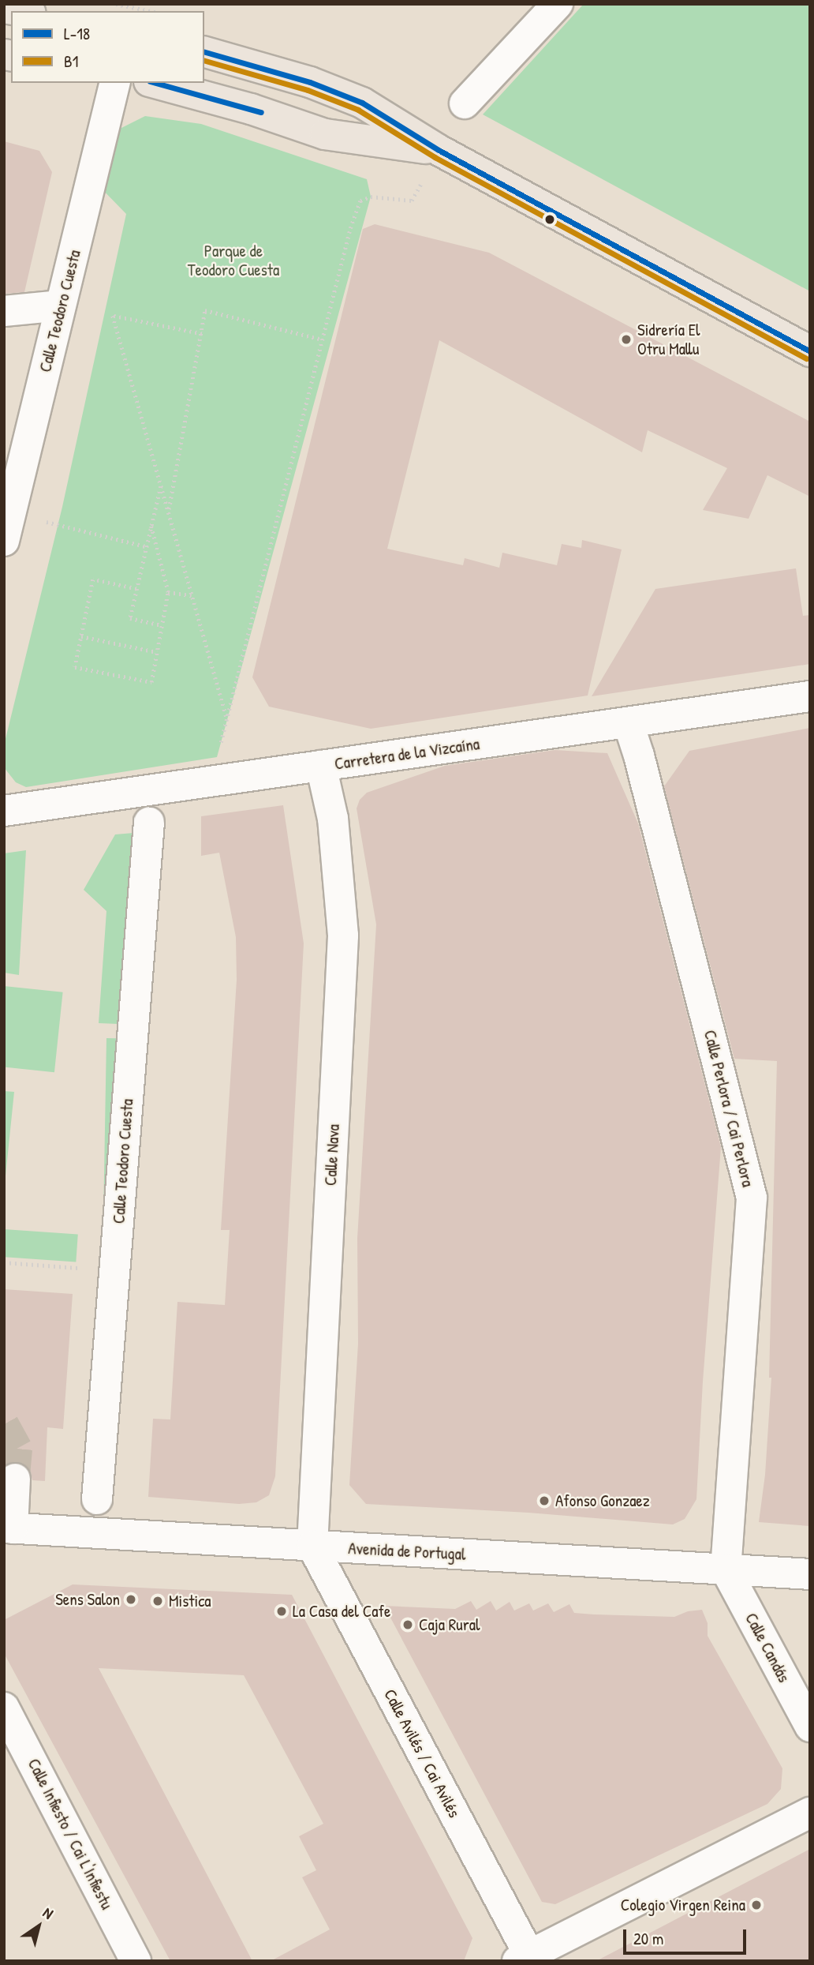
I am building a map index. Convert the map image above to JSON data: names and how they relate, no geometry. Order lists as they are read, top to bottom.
{
  "streets": {
    "street": [
      "Calle Teodoro Cuesta",
      "Carretera de la Vizcaína",
      "Calle Perlora / Cai Perlora",
      "Calle Nava",
      "Avenida de Portugal",
      "Calle Candás",
      "Calle Avilés / Cai Avilés",
      "Calle Infiesto / Cai L'Infiestu"
    ]
  },
  "crossings": [
    ["Carretera de la Vizcaína", "Calle Perlora / Cai Perlora"],
    ["Carretera de la Vizcaína", "Calle Nava"],
    ["Calle Perlora / Cai Perlora", "Avenida de Portugal"],
    ["Calle Perlora / Cai Perlora", "Calle Candás"],
    ["Calle Nava", "Avenida de Portugal"],
    ["Calle Nava", "Calle Avilés / Cai Avilés"],
    ["Avenida de Portugal", "Calle Candás"],
    ["Avenida de Portugal", "Calle Avilés / Cai Avilés"]
  ],
  "parks": ["Parque de Teodoro Cuesta"],
  "places": [
    "Sidrería El Otru Mallu",
    "Afonso Gonzaez",
    "Sens Salon",
    "Mistica",
    "La Casa del Cafe",
    "Caja Rural",
    "Colegio Virgen Reina"
  ],
  "lines": ["transit line L-18", "transit line B1"],
  "legend": ["L-18", "B1"],
  "scale_bar": "20 m",
  "north": "top right"
}
